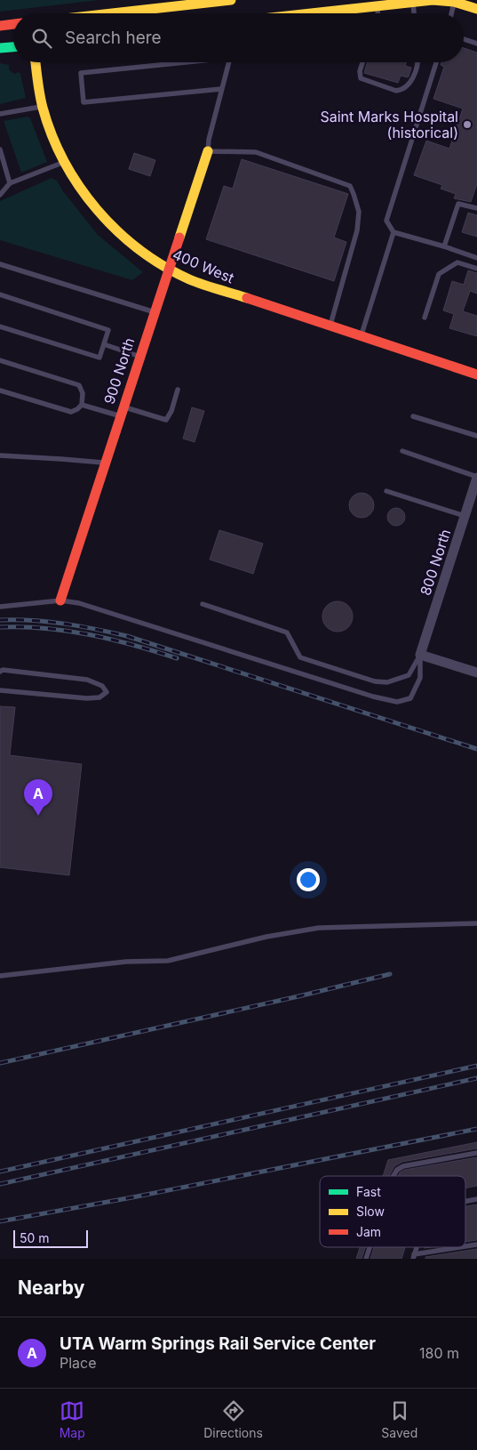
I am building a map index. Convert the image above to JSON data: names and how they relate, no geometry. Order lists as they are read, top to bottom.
{
  "streets": {
    "street": ["400 West", "900 North", "800 North"]
  },
  "crossings": [
    ["400 West", "900 North"]
  ],
  "places": ["Saint Marks Hospital (historical)"],
  "legend": ["Fast", "Slow", "Jam"],
  "scale_bar": "50 m",
  "page": {
    "search": "Search here",
    "pins": "A",
    "scale": "50 m",
    "heading": "Nearby",
    "list": [
      {
        "mark": "A",
        "name": "UTA Warm Springs Rail Service Center",
        "note": "Place",
        "value": "180 m"
      }
    ],
    "nav": ["Map", "Directions", "Saved"]
  }
}
